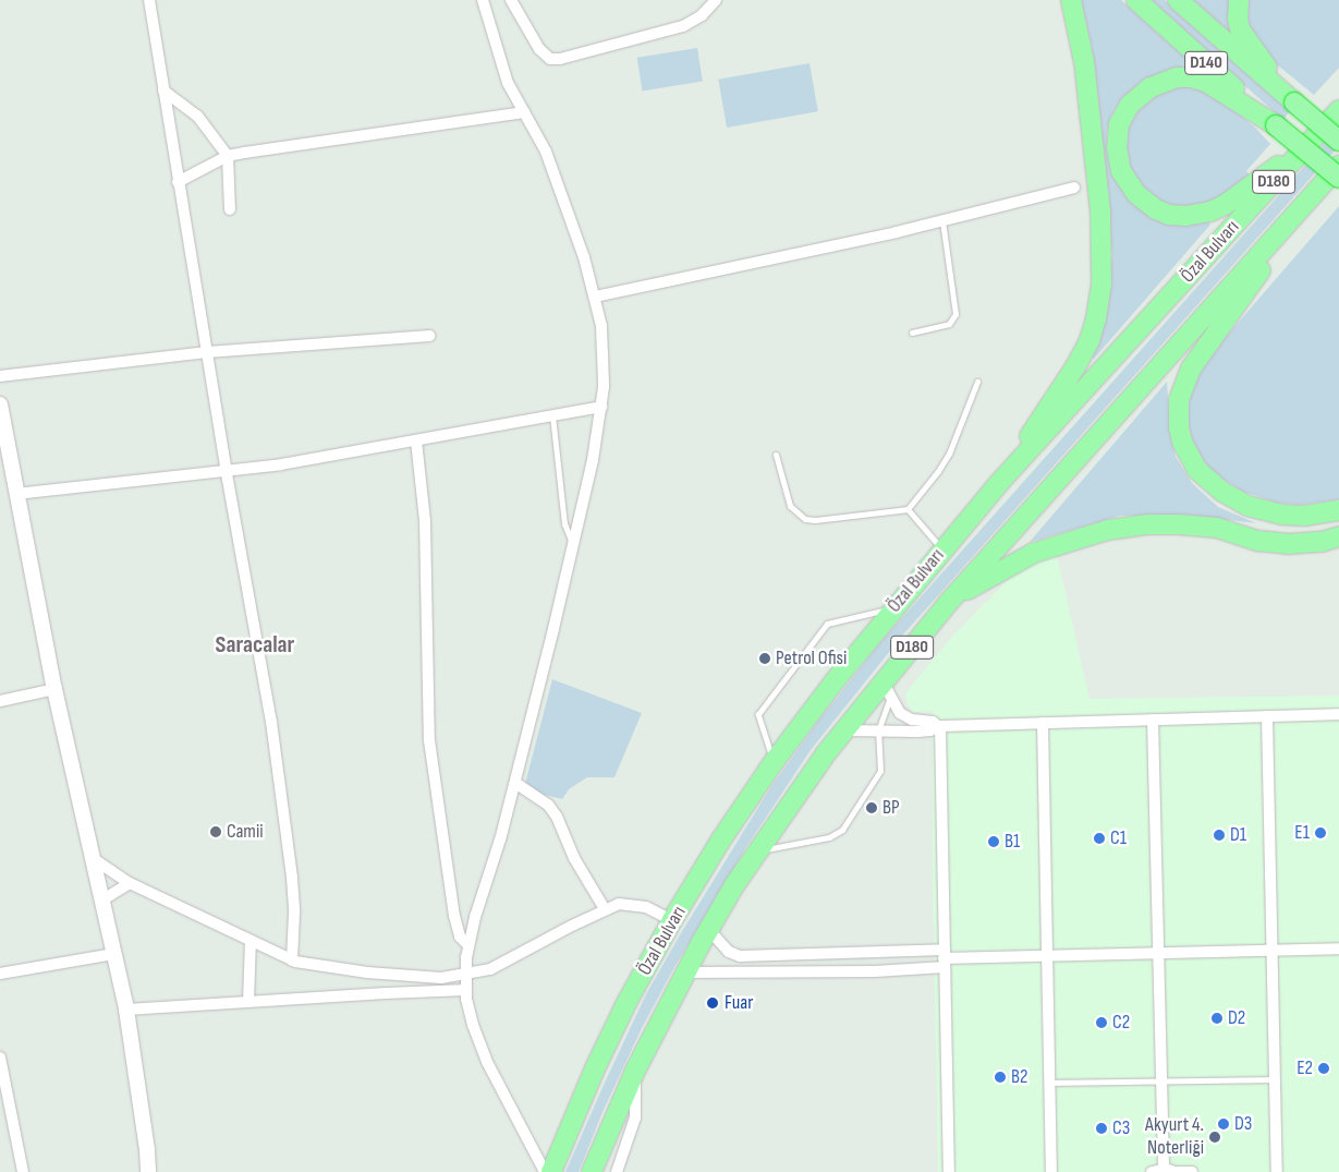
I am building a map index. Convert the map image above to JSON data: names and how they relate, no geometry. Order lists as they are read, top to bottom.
{
  "streets": {
    "highway": ["D140", "D180", "Özal Bulvarı"]
  },
  "crossings": [
    ["D140", "Özal Bulvarı"]
  ],
  "districts": ["Saracalar"],
  "places": [
    "Petrol Ofisi",
    "BP",
    "Camii",
    "E1",
    "D1",
    "C1",
    "B1",
    "Fuar",
    "D2",
    "C2",
    "E2",
    "B2",
    "D3",
    "C3",
    "Akyurt 4. Noterliği"
  ]
}
